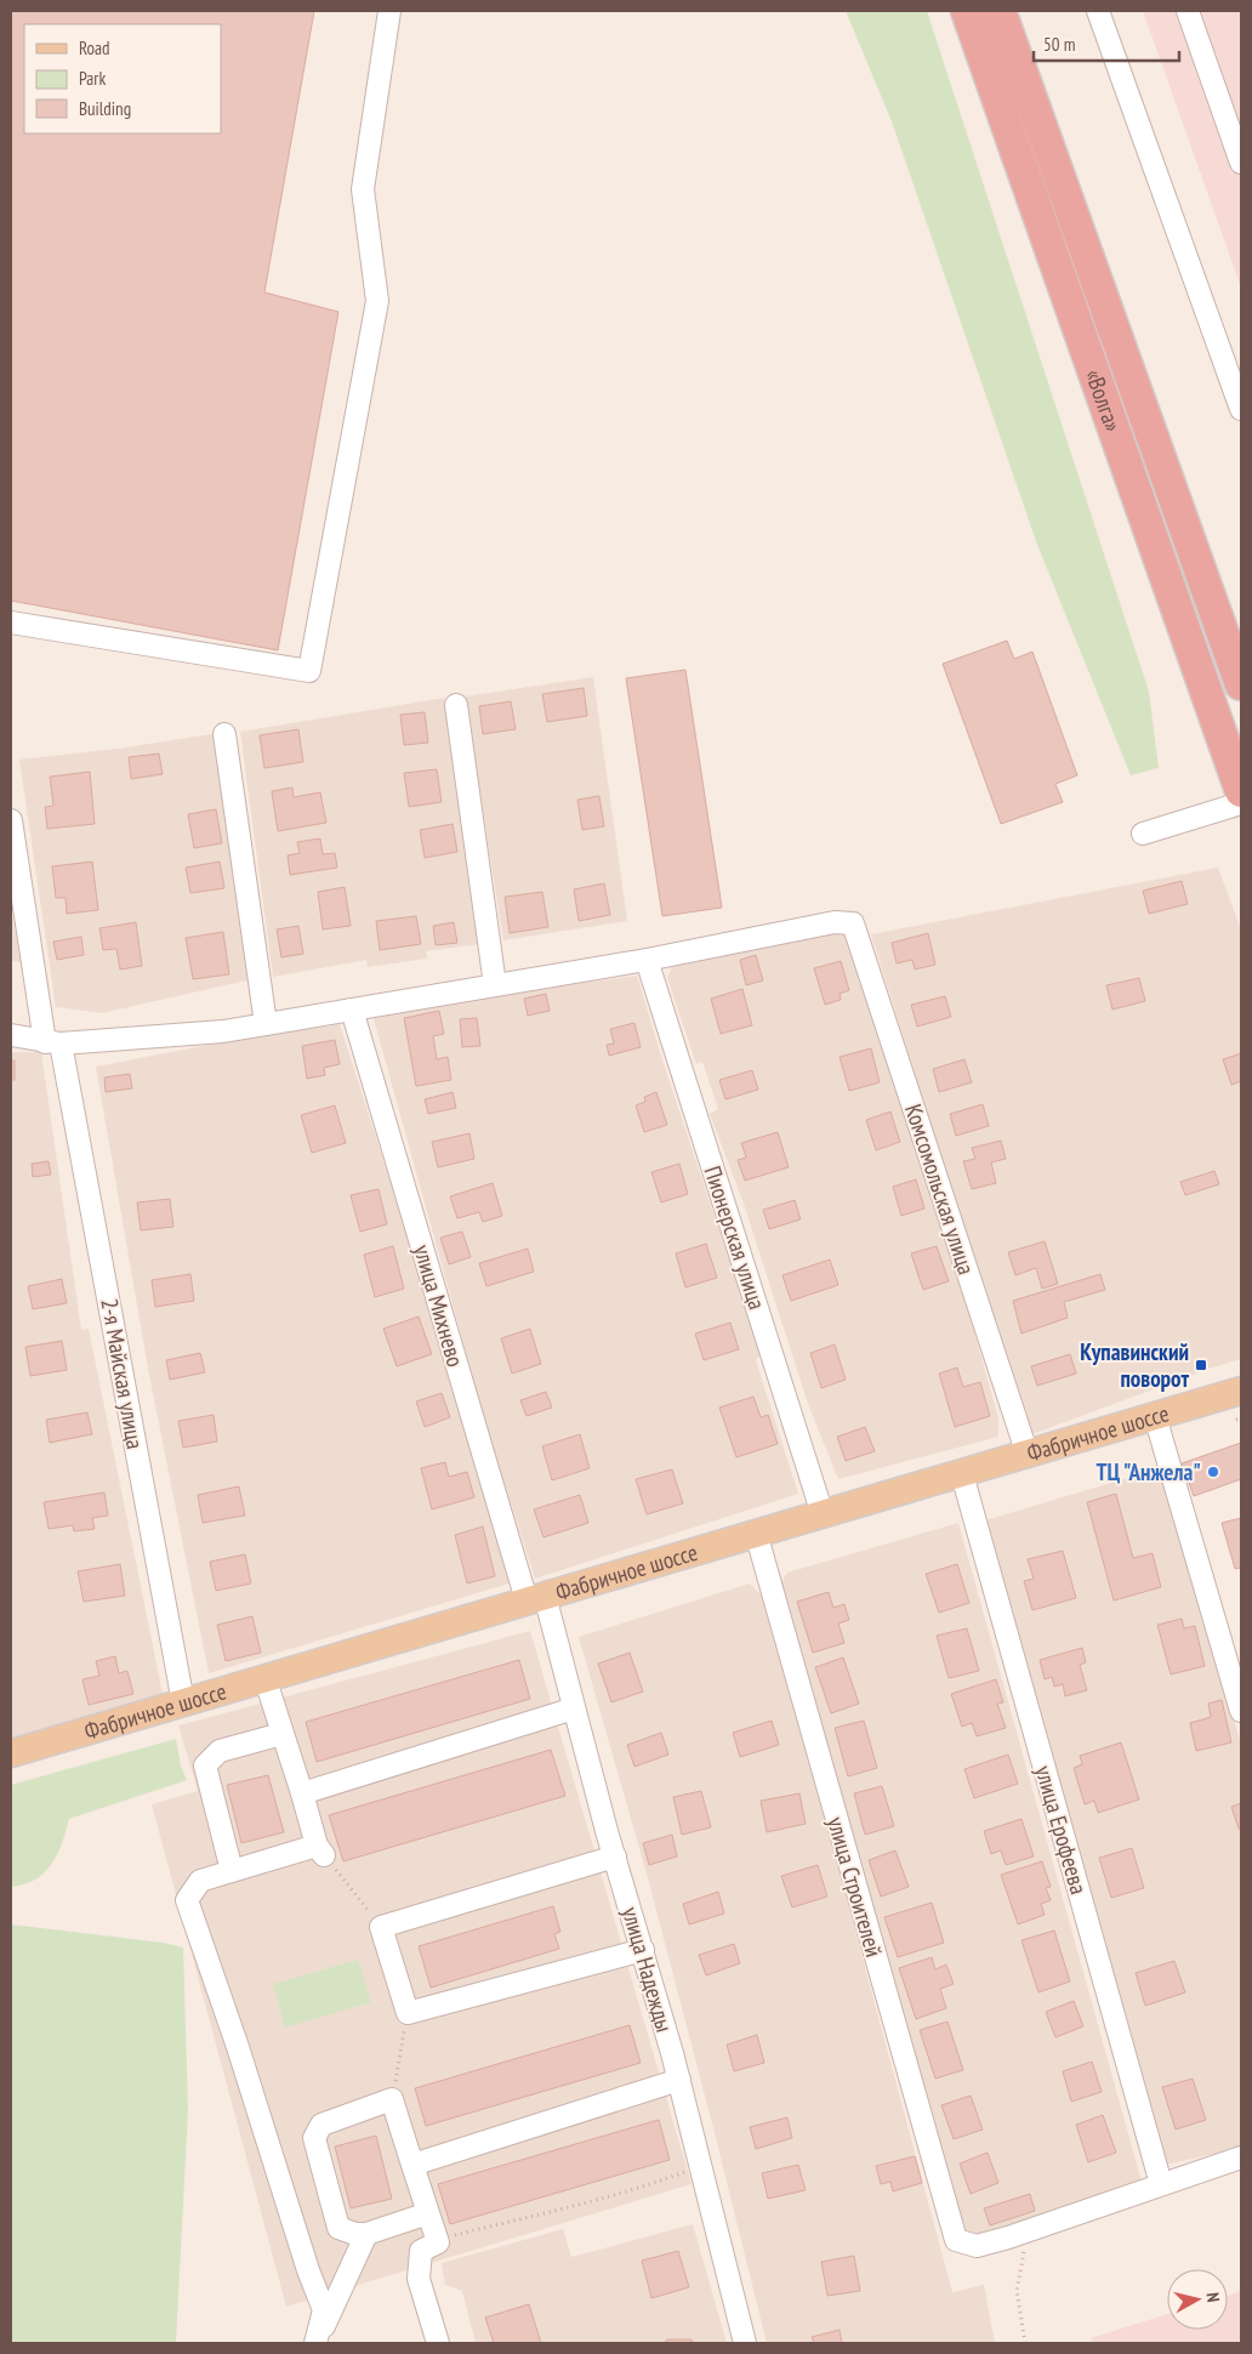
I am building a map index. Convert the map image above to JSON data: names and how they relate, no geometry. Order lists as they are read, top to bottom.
{
  "streets": {
    "highway": ["«Волга»"],
    "main road": ["Фабричное шоссе"],
    "street": [
      "Комсомольская улица",
      "Пионерская улица",
      "улица Михнево",
      "2-я Майская улица",
      "улица Ерофеева",
      "улица Строителей",
      "улица Надежды"
    ]
  },
  "crossings": [
    ["Комсомольская улица", "Пионерская улица"],
    ["Комсомольская улица", "Фабричное шоссе"],
    ["Пионерская улица", "Фабричное шоссе"],
    ["улица Михнево", "Фабричное шоссе"],
    ["улица Михнево", "улица Надежды"],
    ["2-я Майская улица", "Фабричное шоссе"],
    ["Фабричное шоссе", "улица Ерофеева"],
    ["Фабричное шоссе", "улица Строителей"],
    ["Фабричное шоссе", "улица Надежды"]
  ],
  "places": {
    "transit": ["Купавинский поворот"],
    "other": ["ТЦ \"Анжела\""]
  },
  "legend": ["Road", "Park", "Building"],
  "scale_bar": "50 m",
  "north": "right"
}
